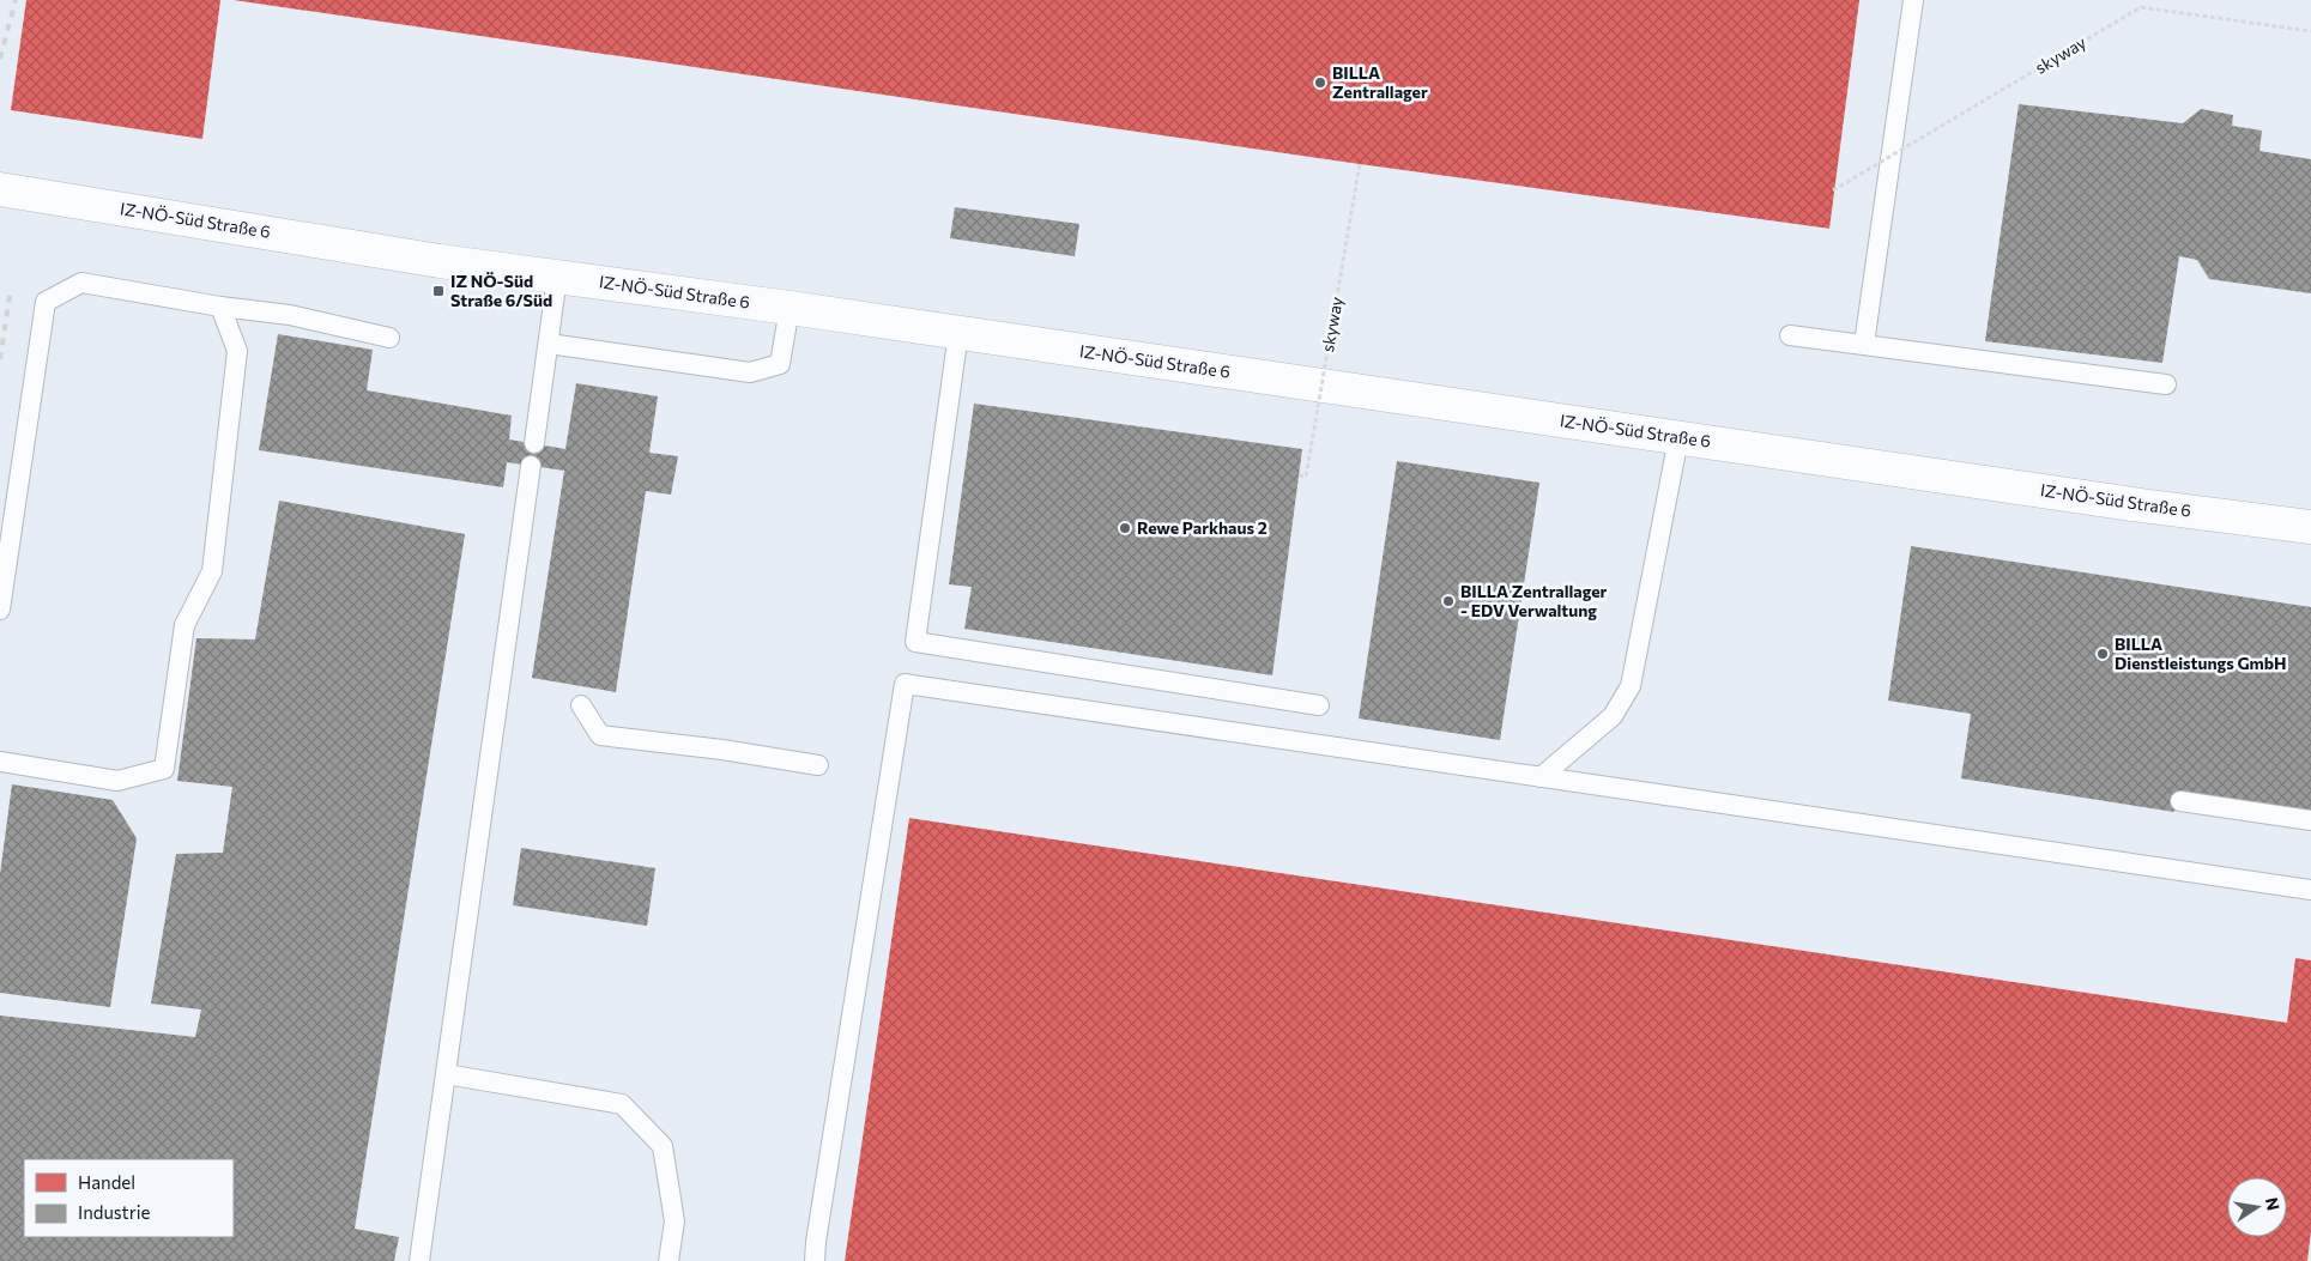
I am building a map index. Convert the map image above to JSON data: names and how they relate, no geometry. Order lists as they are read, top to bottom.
{
  "streets": {
    "street": ["IZ-NÖ-Süd Straße 6"],
    "path": ["skyway"]
  },
  "places": {
    "other": [
      "BILLA Zentrallager",
      "Rewe Parkhaus 2",
      "BILLA Zentrallager - EDV Verwaltung",
      "BILLA Dienstleistungs GmbH"
    ],
    "transit": ["IZ NÖ-Süd Straße 6/Süd"]
  },
  "legend": ["Handel", "Industrie"],
  "north": "right"
}
